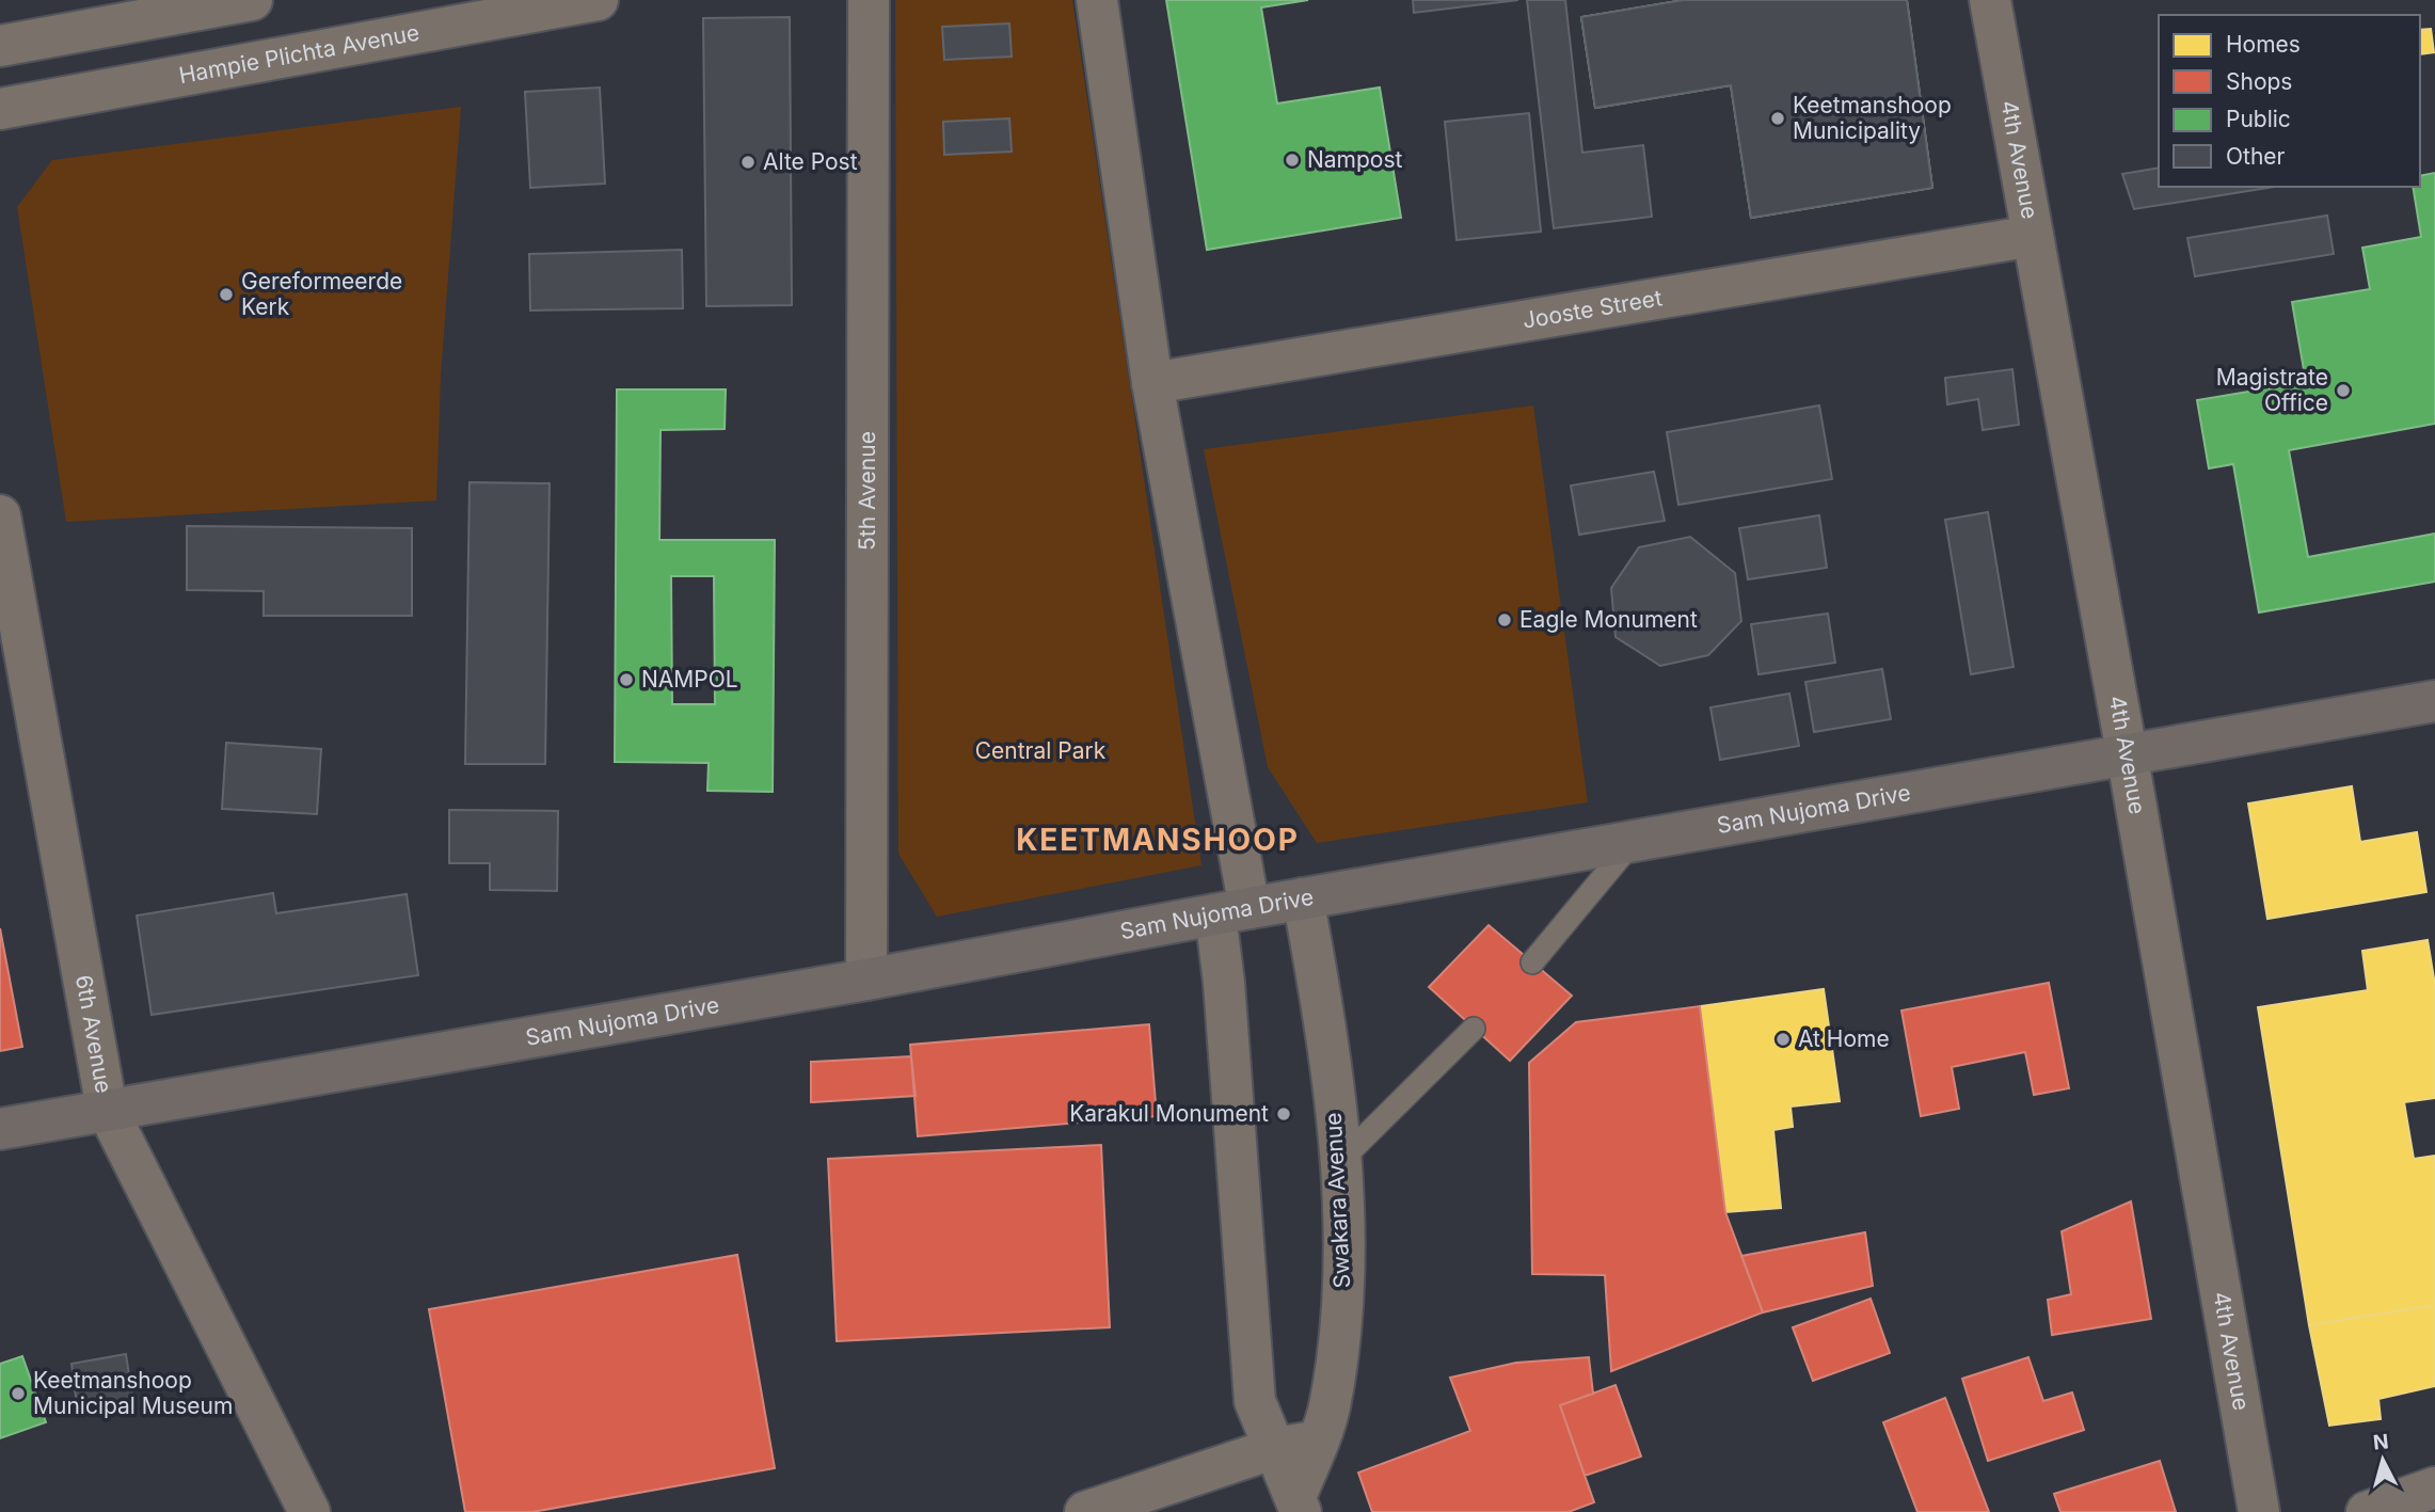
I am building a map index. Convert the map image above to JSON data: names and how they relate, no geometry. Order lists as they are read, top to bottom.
{
  "streets": {
    "main road": ["Sam Nujoma Drive"],
    "street": [
      "Hampie Plichta Avenue",
      "4th Avenue",
      "Jooste Street",
      "5th Avenue",
      "6th Avenue",
      "Swakara Avenue"
    ]
  },
  "crossings": [
    ["4th Avenue", "Jooste Street"],
    ["4th Avenue", "Sam Nujoma Drive"],
    ["5th Avenue", "Sam Nujoma Drive"],
    ["Sam Nujoma Drive", "6th Avenue"],
    ["Sam Nujoma Drive", "Swakara Avenue"]
  ],
  "districts": ["KEETMANSHOOP"],
  "parks": ["Central Park"],
  "places": [
    "Keetmanshoop Municipality",
    "Nampost",
    "Alte Post",
    "Gereformeerde Kerk",
    "Magistrate Office",
    "Eagle Monument",
    "NAMPOL",
    "At Home",
    "Karakul Monument",
    "Keetmanshoop Municipal Museum"
  ],
  "legend": [
    "Homes",
    "Shops",
    "Public",
    "Other"
  ],
  "north": "top"
}
